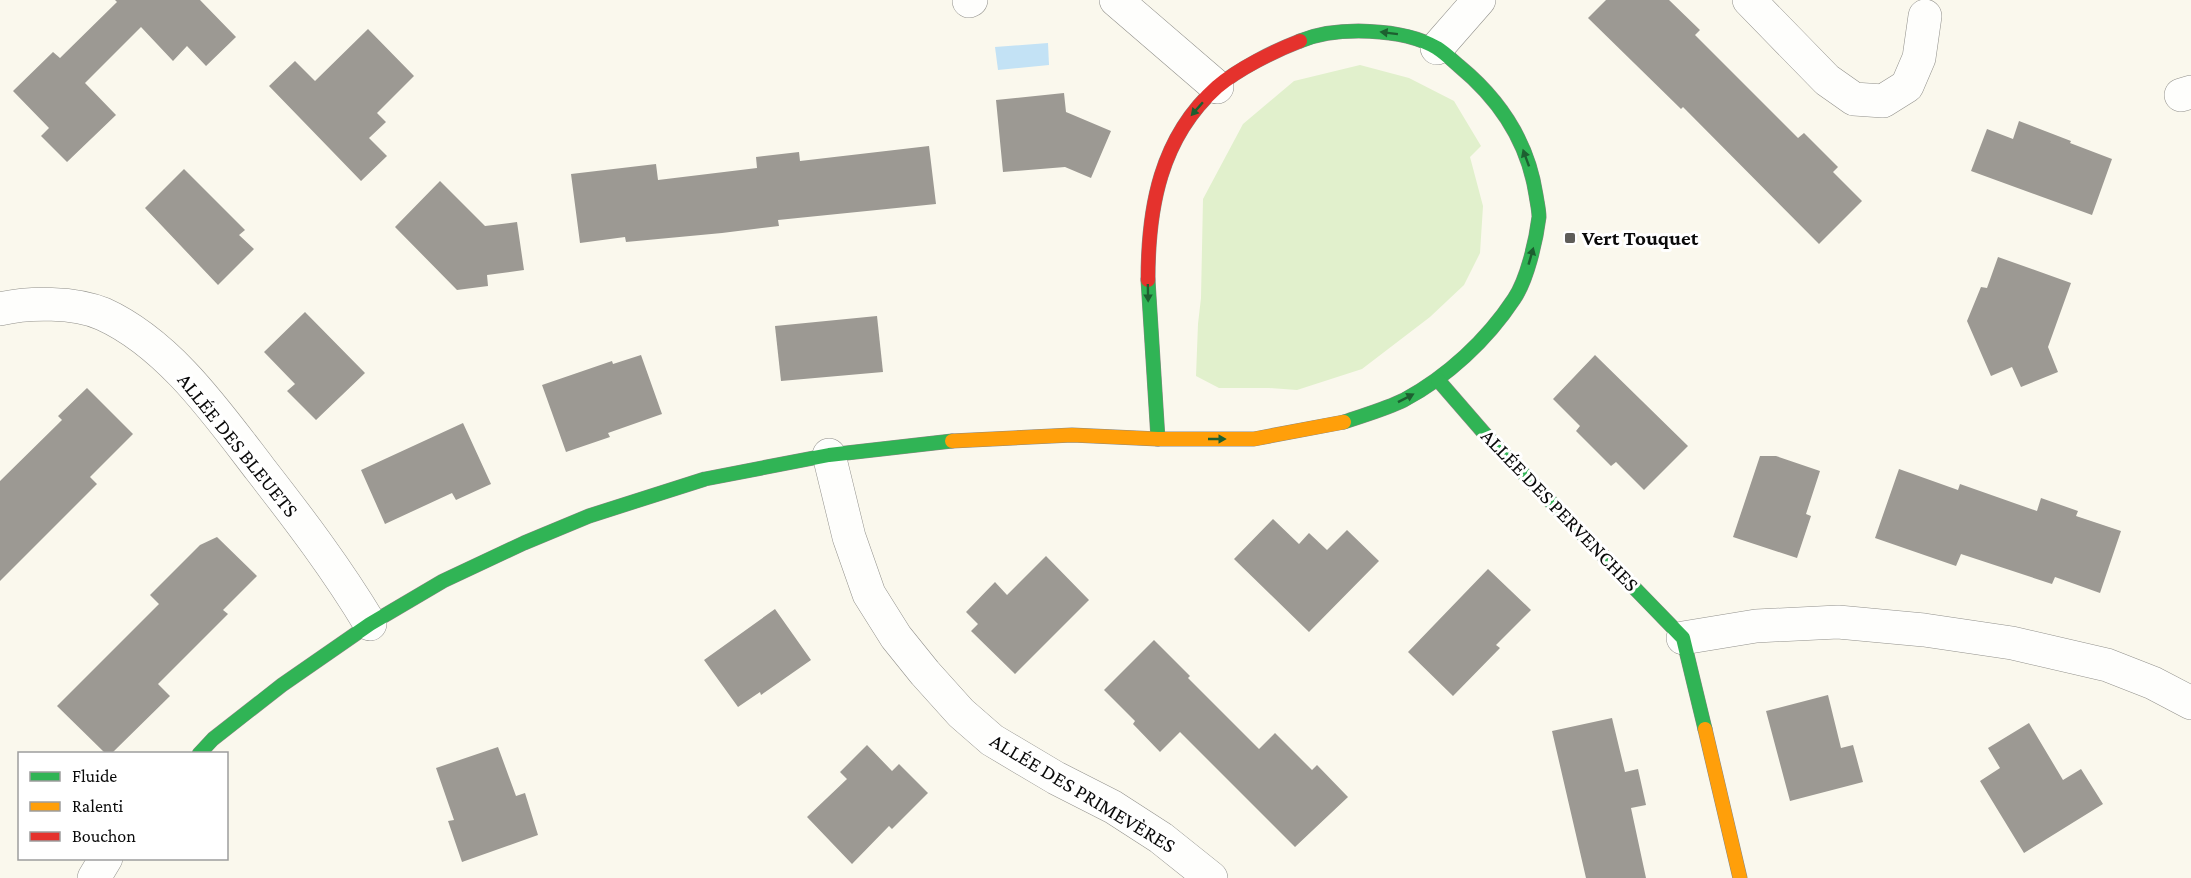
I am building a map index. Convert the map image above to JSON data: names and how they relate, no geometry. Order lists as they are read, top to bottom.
{
  "streets": {
    "street": ["ALLÉE DES BLEUETS", "ALLÉE DES PERVENCHES", "ALLÉE DES PRIMEVÈRES"]
  },
  "places": {
    "transit": ["Vert Touquet"]
  },
  "legend": ["Fluide", "Ralenti", "Bouchon"]
}
